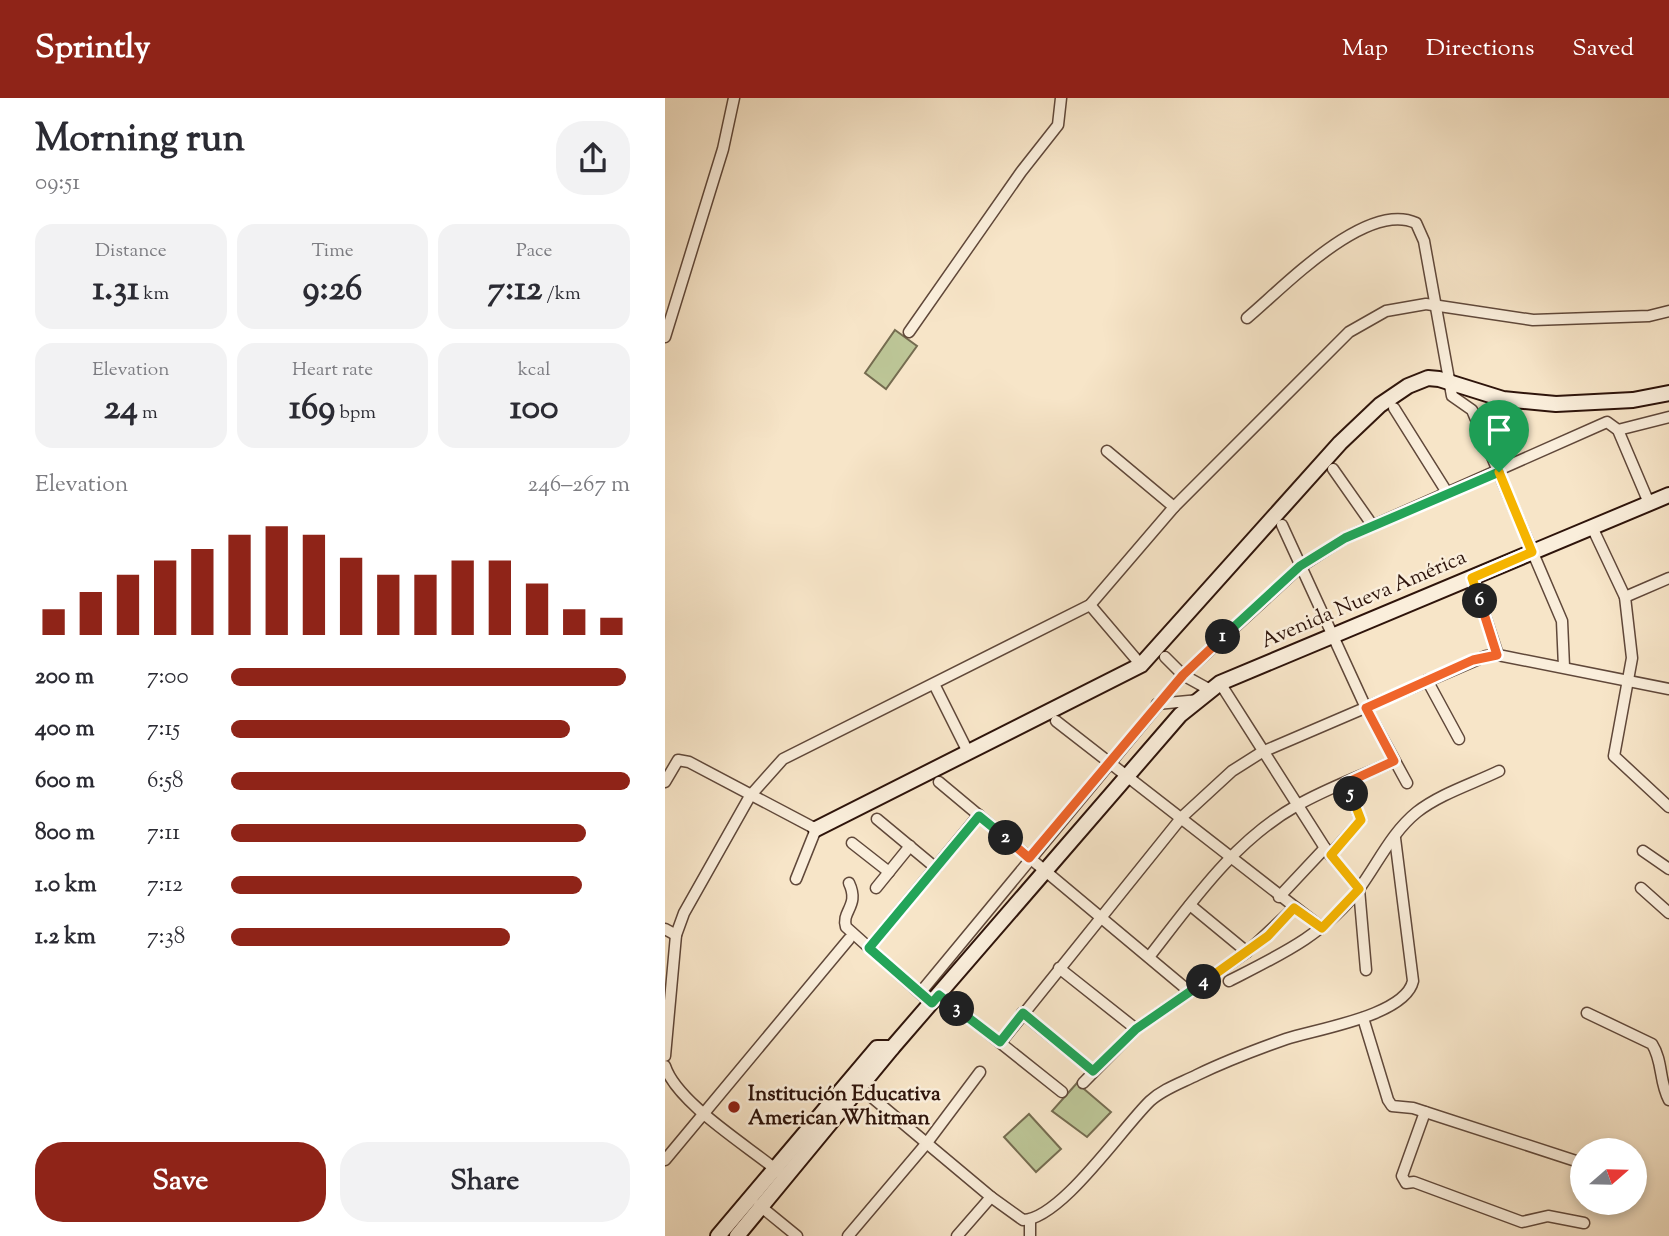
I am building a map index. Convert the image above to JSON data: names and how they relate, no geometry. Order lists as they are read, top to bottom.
{
  "streets": {
    "street": ["Avenida Nueva América"]
  },
  "places": ["Institución Educativa American Whitman"],
  "north": "right",
  "page": {
    "header": "Sprintly",
    "nav": ["Map", "Directions", "Saved"],
    "heading": ["Morning run", "09:51"],
    "stats": [
      ["Distance", "1.31 km"],
      ["Time", "9:26"],
      ["Pace", "7:12 /km"],
      ["Elevation", "24 m"],
      ["Heart rate", "169 bpm"],
      ["kcal", "100"]
    ],
    "chart": ["Elevation", "246–267 m"],
    "pins": [
      "6",
      "1",
      "5",
      "2",
      "4",
      "3"
    ],
    "list": [
      {
        "name": "200 m",
        "note": "7:00"
      },
      {
        "name": "400 m",
        "note": "7:15"
      },
      {
        "name": "600 m",
        "note": "6:58"
      },
      {
        "name": "800 m",
        "note": "7:11"
      },
      {
        "name": "1.0 km",
        "note": "7:12"
      },
      {
        "name": "1.2 km",
        "note": "7:38"
      }
    ],
    "buttons": ["Save", "Share"]
  }
}
